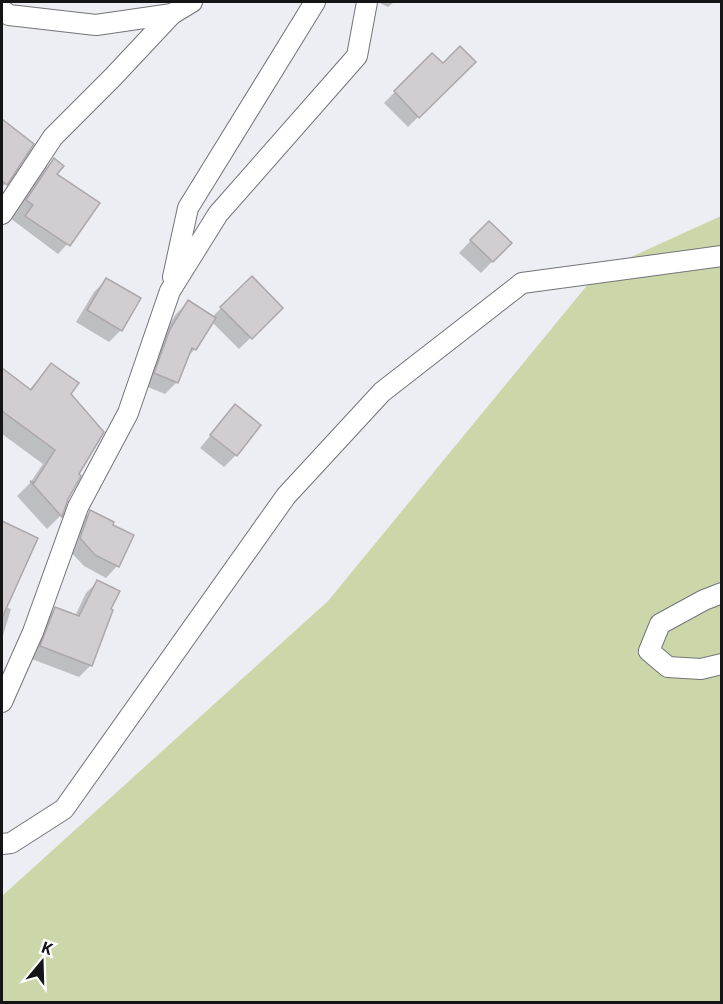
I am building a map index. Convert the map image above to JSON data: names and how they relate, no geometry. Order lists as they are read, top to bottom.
{
  "north": "top"
}
